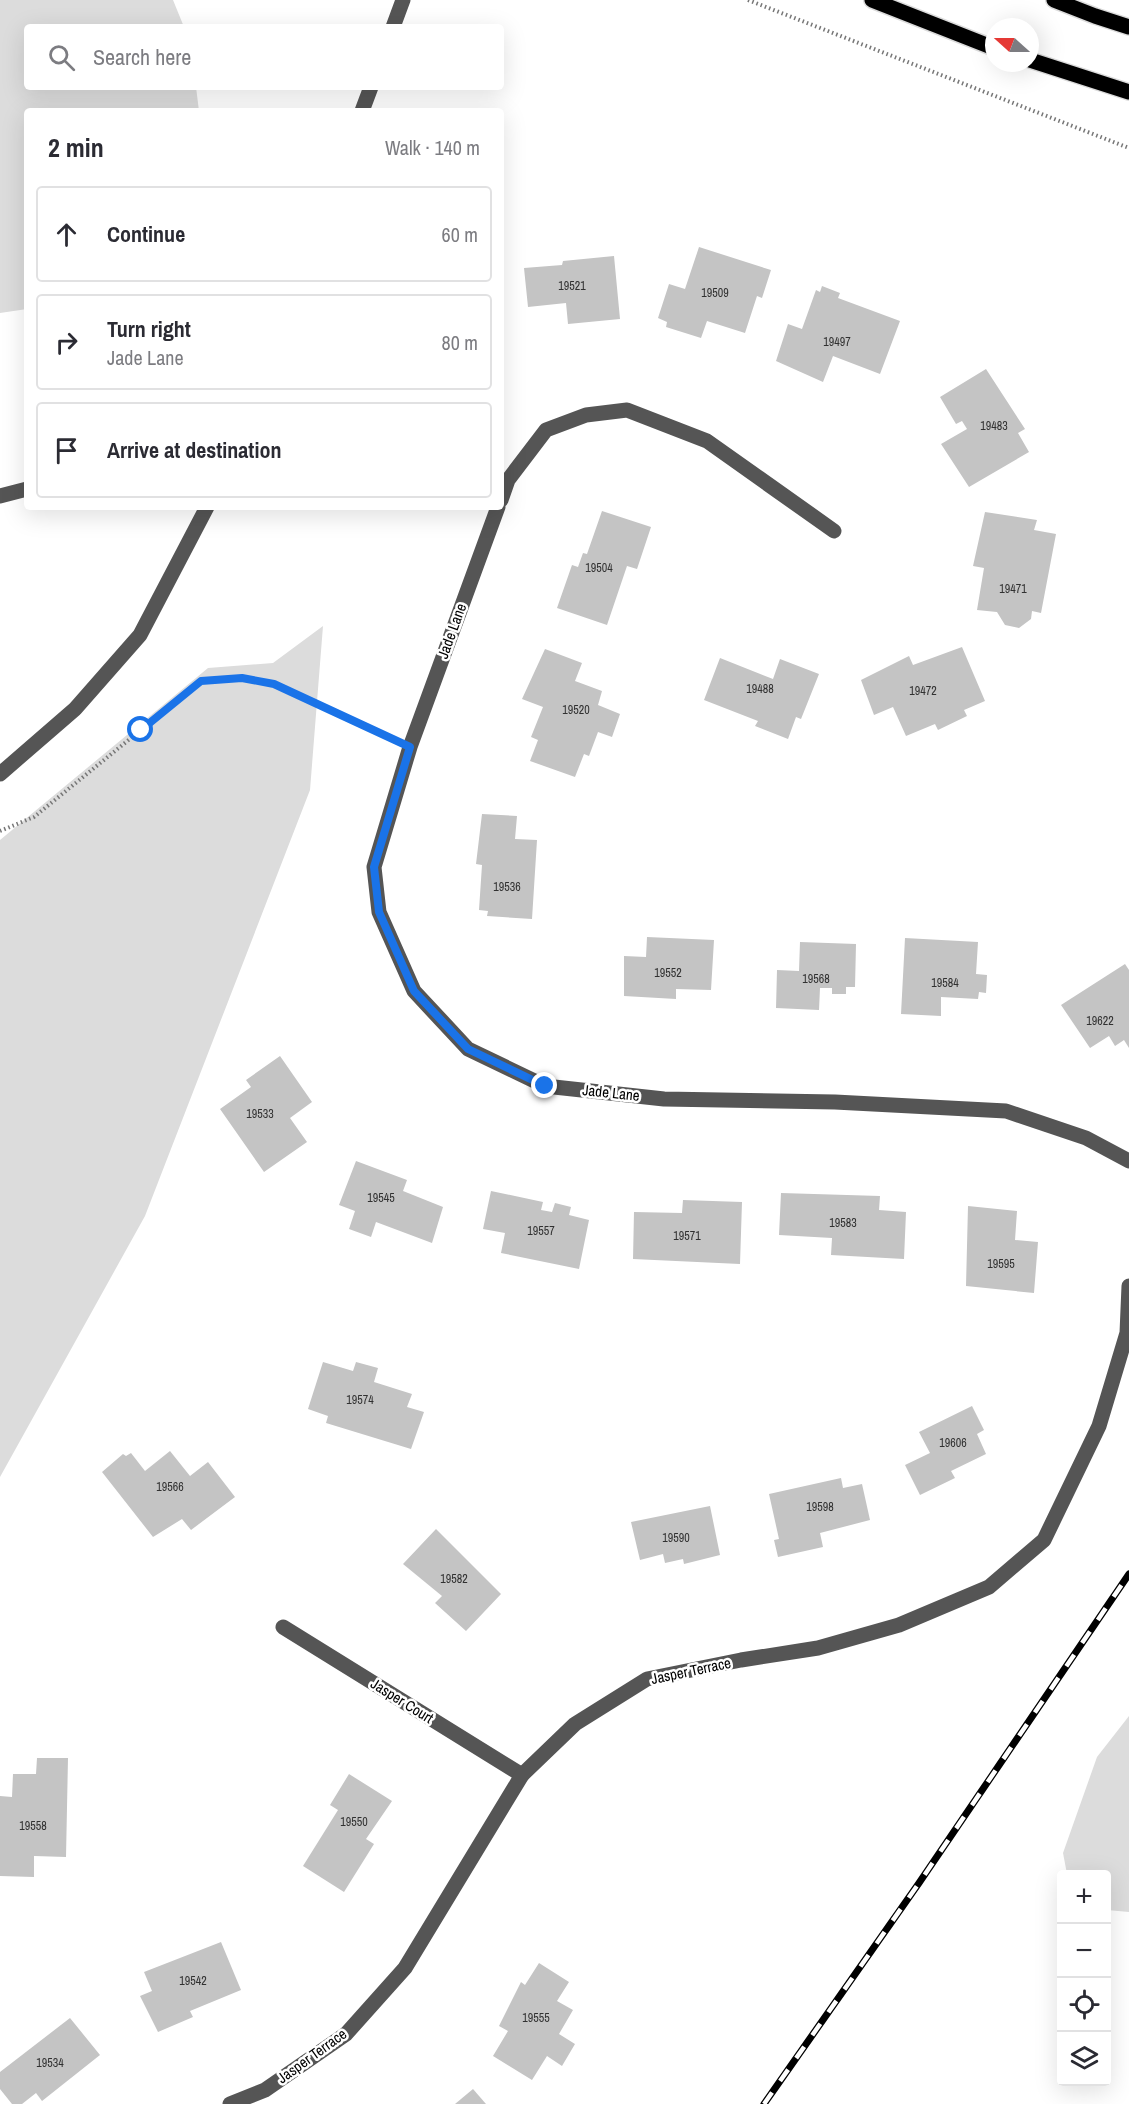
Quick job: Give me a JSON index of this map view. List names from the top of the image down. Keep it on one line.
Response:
{"streets":{"street":["Jade Lane","Jasper Terrace","Jasper Court"]},"crossings":[["Jasper Terrace","Jasper Court"]],"house_numbers":["19521","19509","19497","19483","19504","19471","19488","19472","19520","19536","19552","19568","19584","19622","19533","19545","19583","19557","19571","19595","19574","19606","19566","19598","19590","19582","19550","19558","19542","19555","19534"],"north":"left","page":{"search":"Search here","heading":["2 min","Walk · 140 m"],"list":[["Continue","60 m"],["Turn right","Jade Lane","80 m"],"Arrive at destination"],"map_buttons":["+","−"]}}
